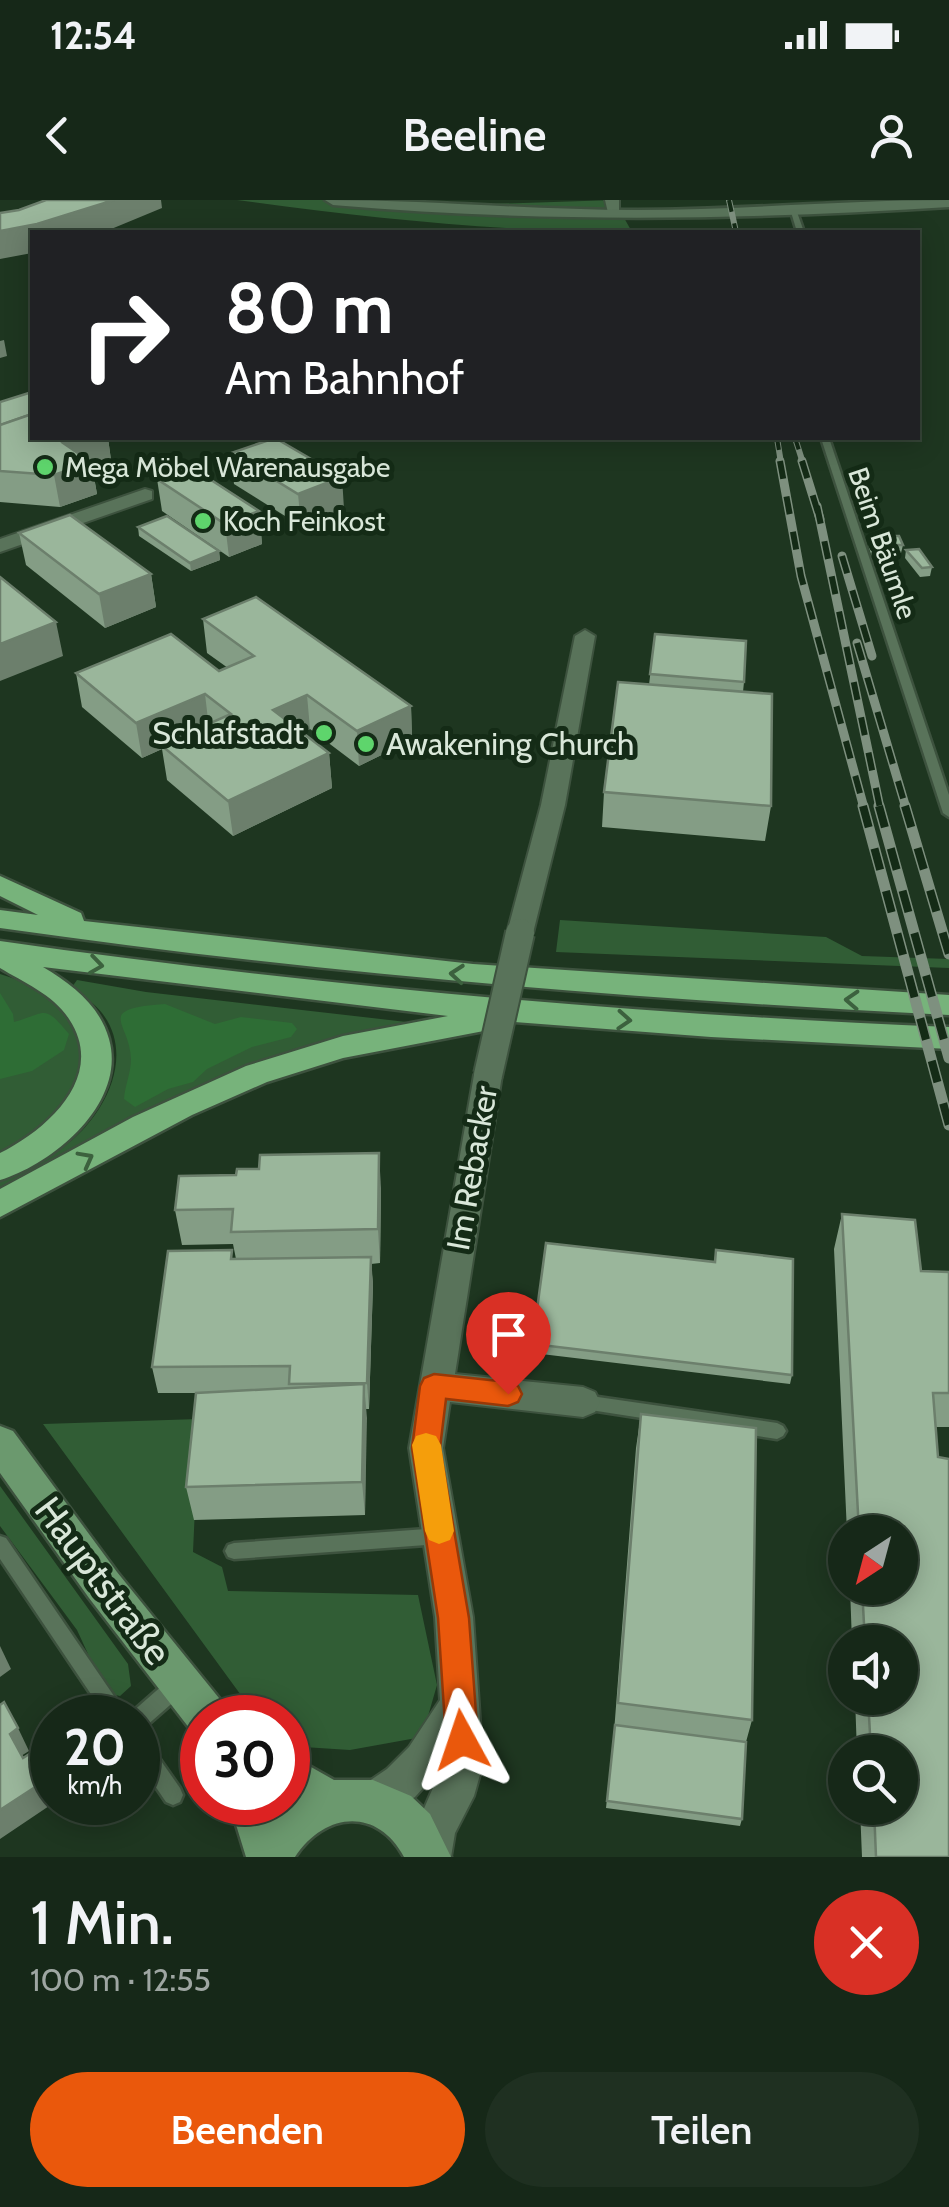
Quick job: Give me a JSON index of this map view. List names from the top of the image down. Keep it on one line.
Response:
{"streets":{"main road":["Hauptstraße"],"street":["Im Rebacker"],"lane":["Beim Bäumle"]},"places":["Mega Möbel Warenausgabe","Koch Feinkost","Schlafstadt","Awakening Church"],"north":"bottom left","page":{"status":"12:54","header":"Beeline","turn":["80 m","Am Bahnhof"],"speed":"20 km/h","limit":"30","heading":["1 Min.","100 m · 12:55"],"buttons":["Beenden","Teilen"]}}
